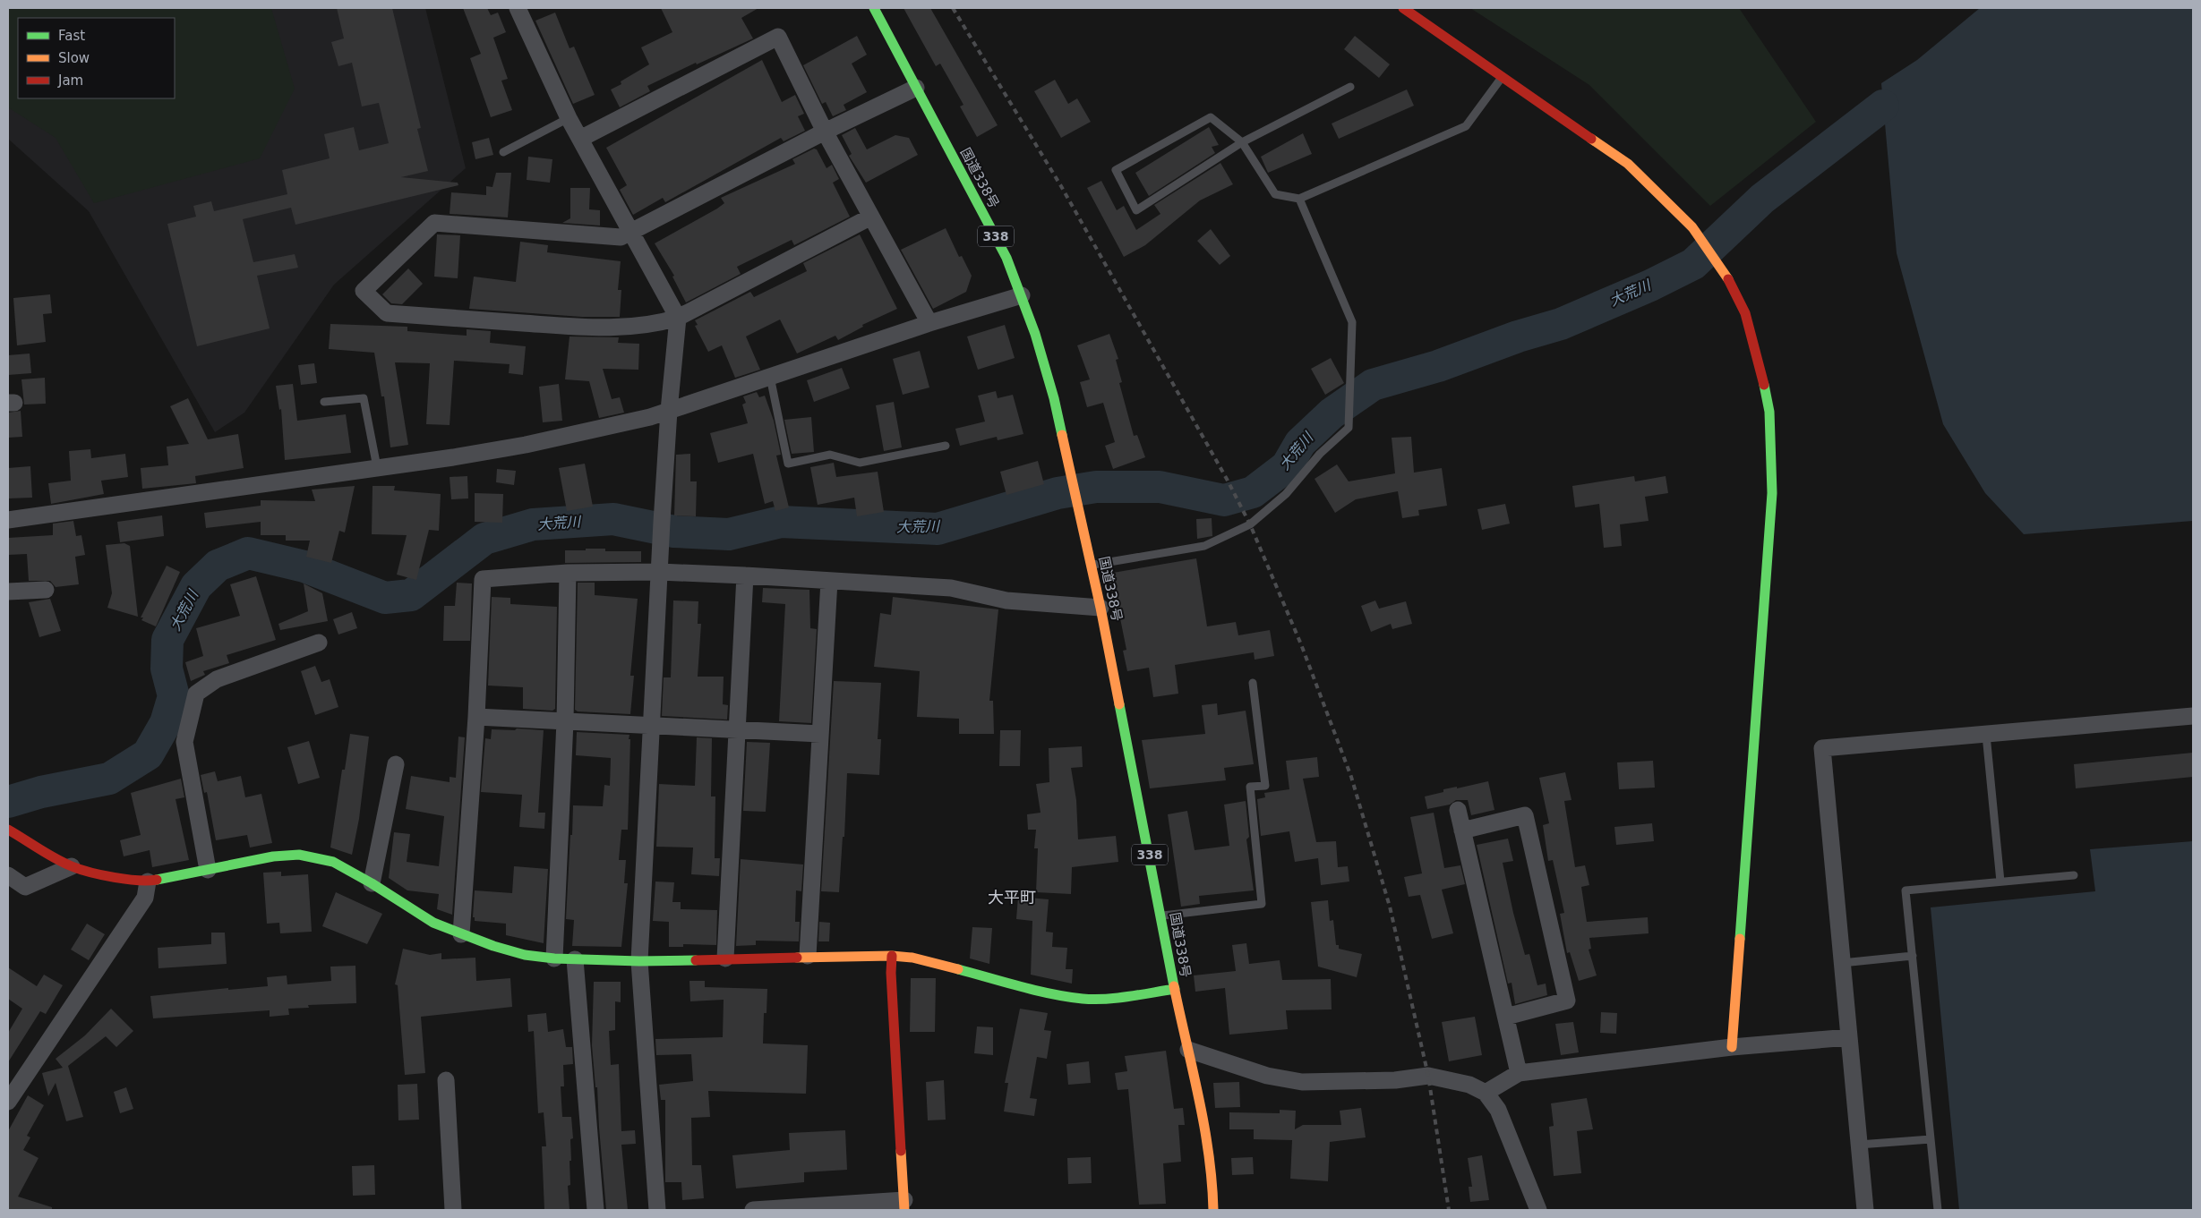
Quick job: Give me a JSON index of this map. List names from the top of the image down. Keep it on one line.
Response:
{"streets":{"main road":["国道338号","338"]},"districts":["大平町"],"water":["大荒川"],"legend":["Fast","Slow","Jam"]}
